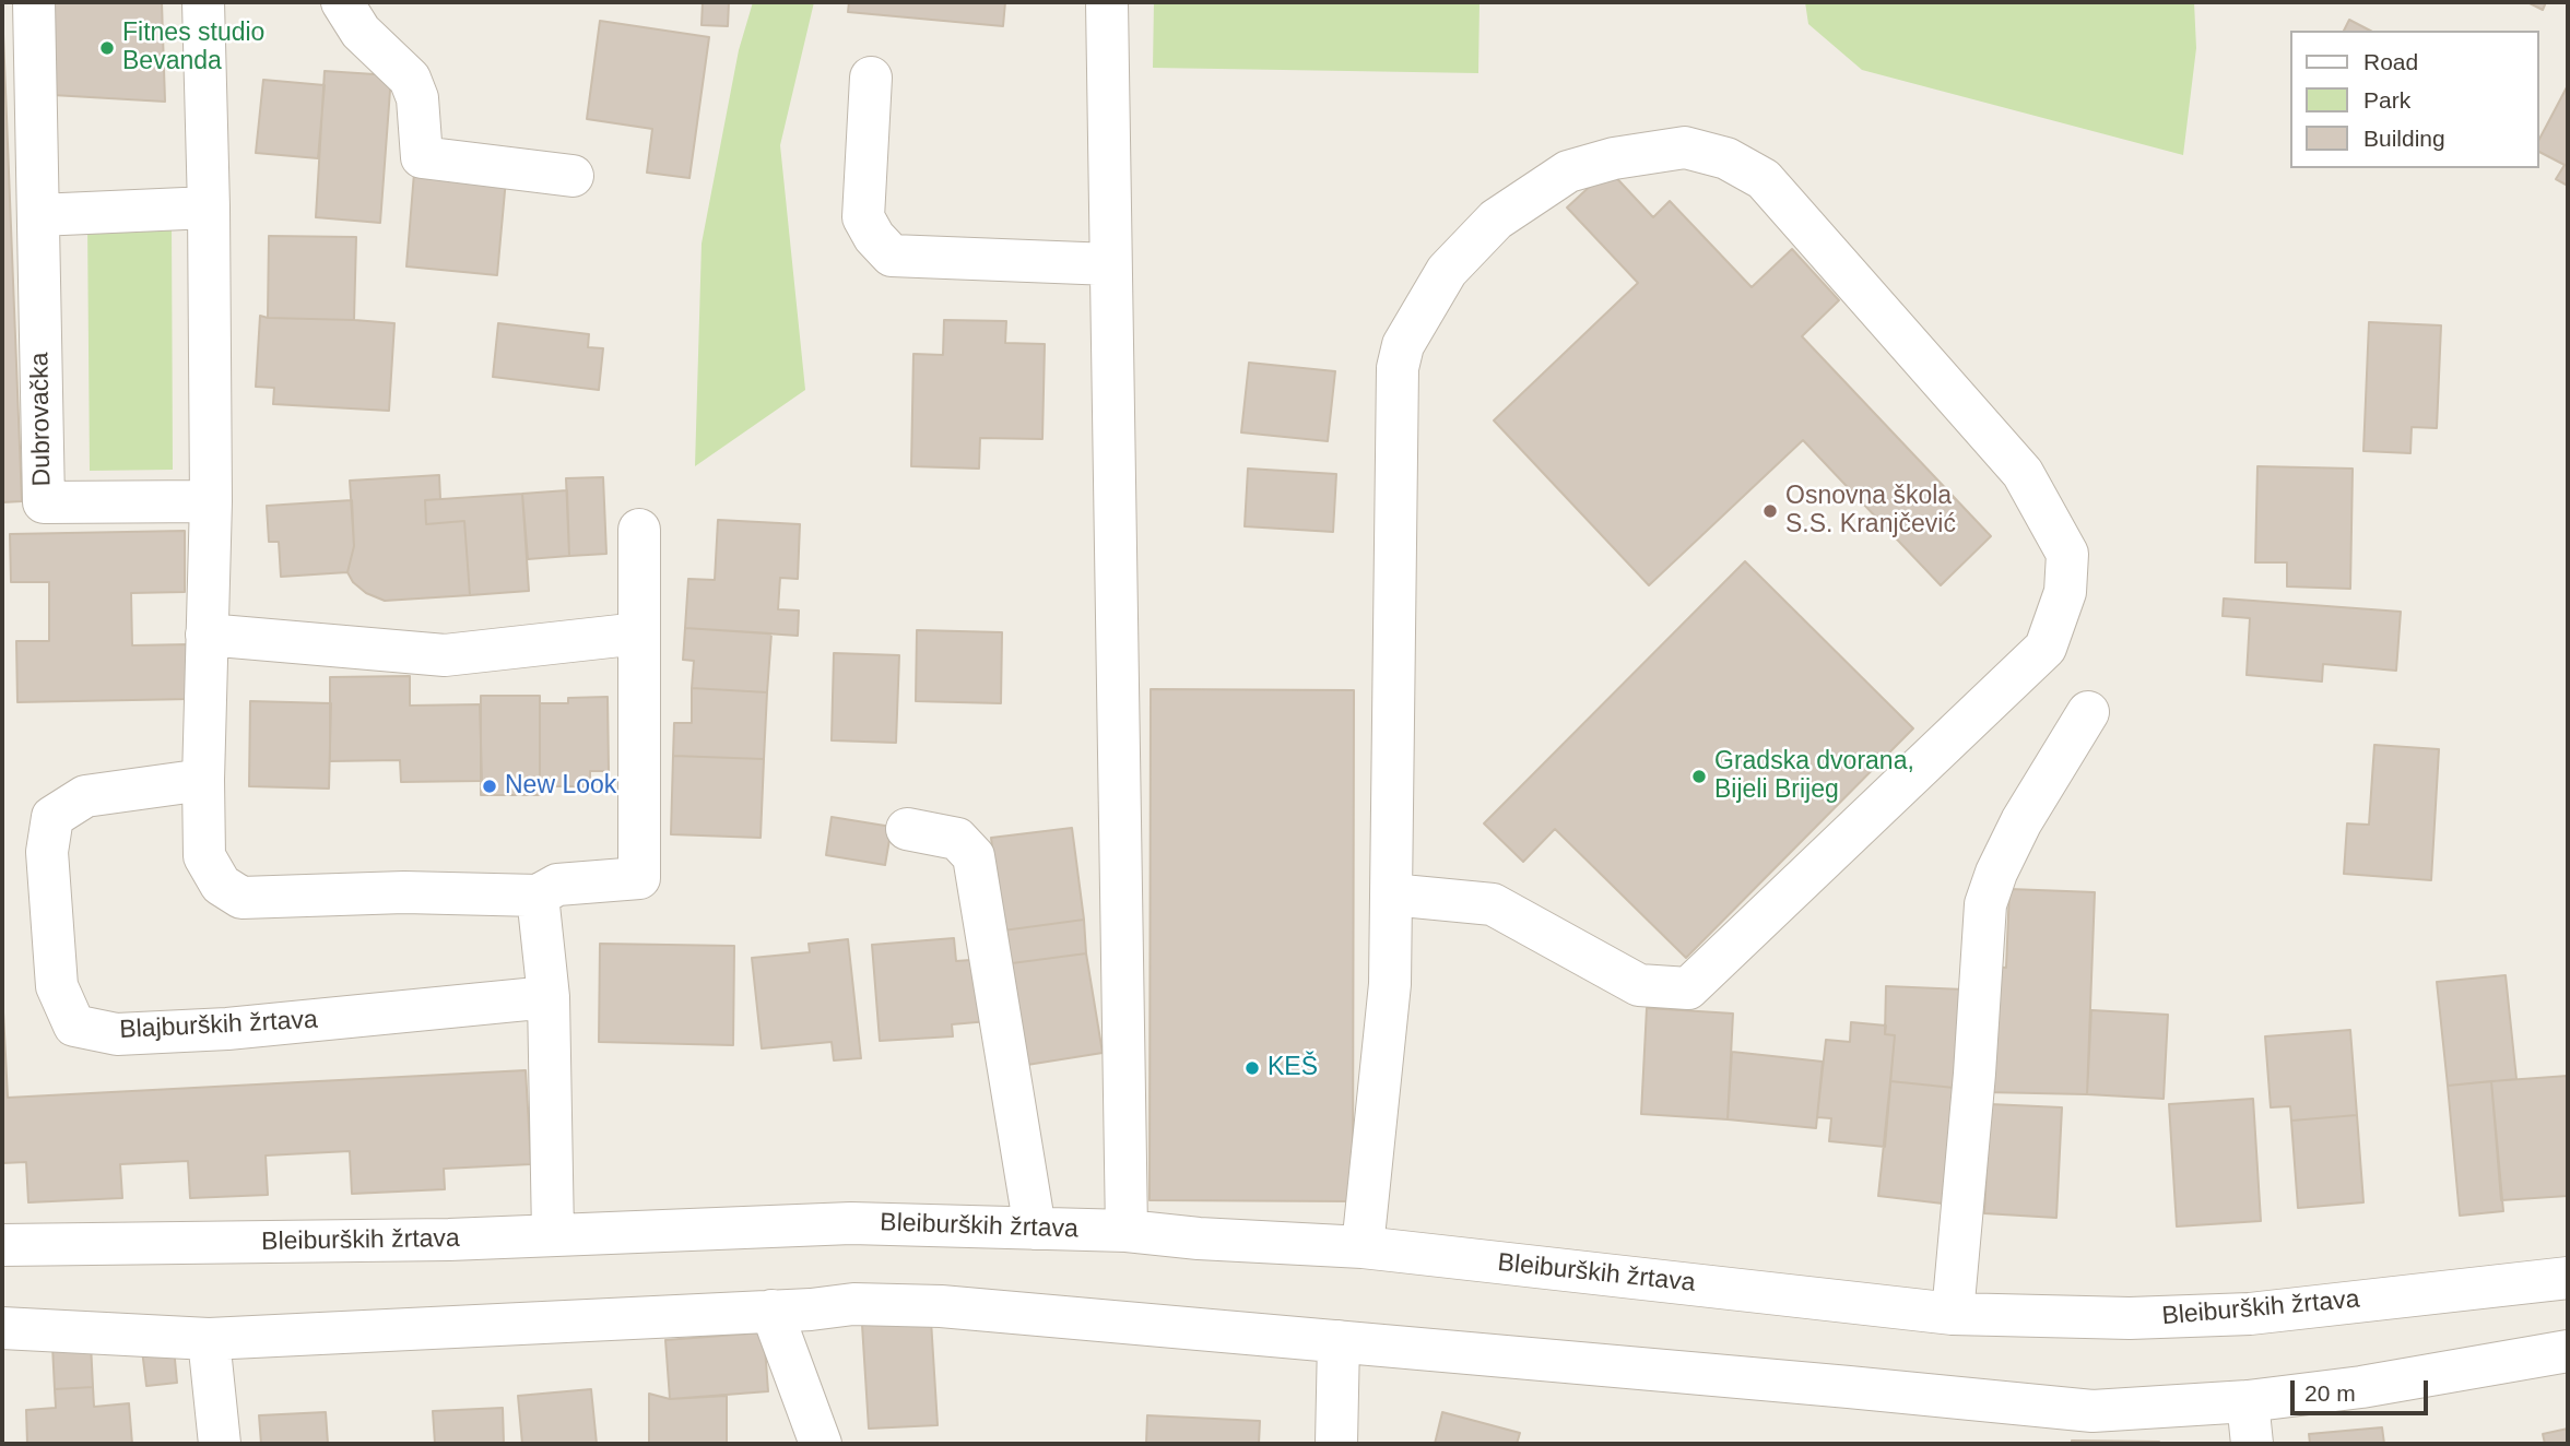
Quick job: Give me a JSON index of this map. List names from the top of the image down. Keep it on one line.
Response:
{"streets":{"street":["Dubrovačka","Blajburških žrtava","Bleiburških žrtava"]},"places":["Fitnes studio Bevanda","Osnovna škola S.S. Kranjčević","Gradska dvorana, Bijeli Brijeg","New Look","KEŠ"],"legend":["Road","Park","Building"],"scale_bar":"20 m"}
